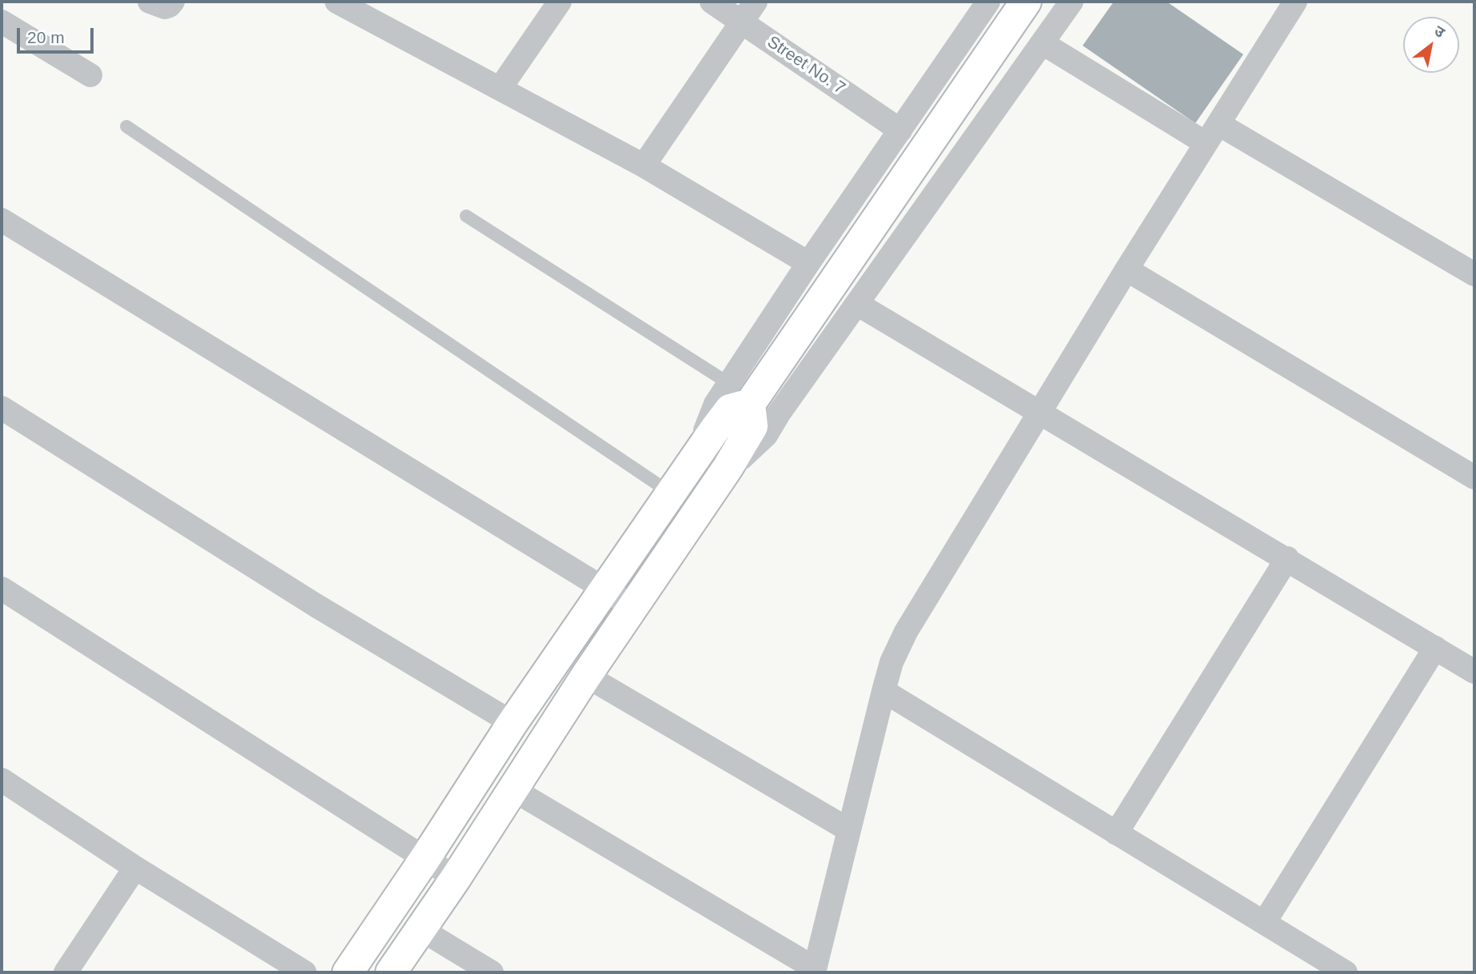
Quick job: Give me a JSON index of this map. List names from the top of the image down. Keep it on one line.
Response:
{"streets":{"street":["Street No. 7"]},"scale_bar":"20 m","north":"top right"}
